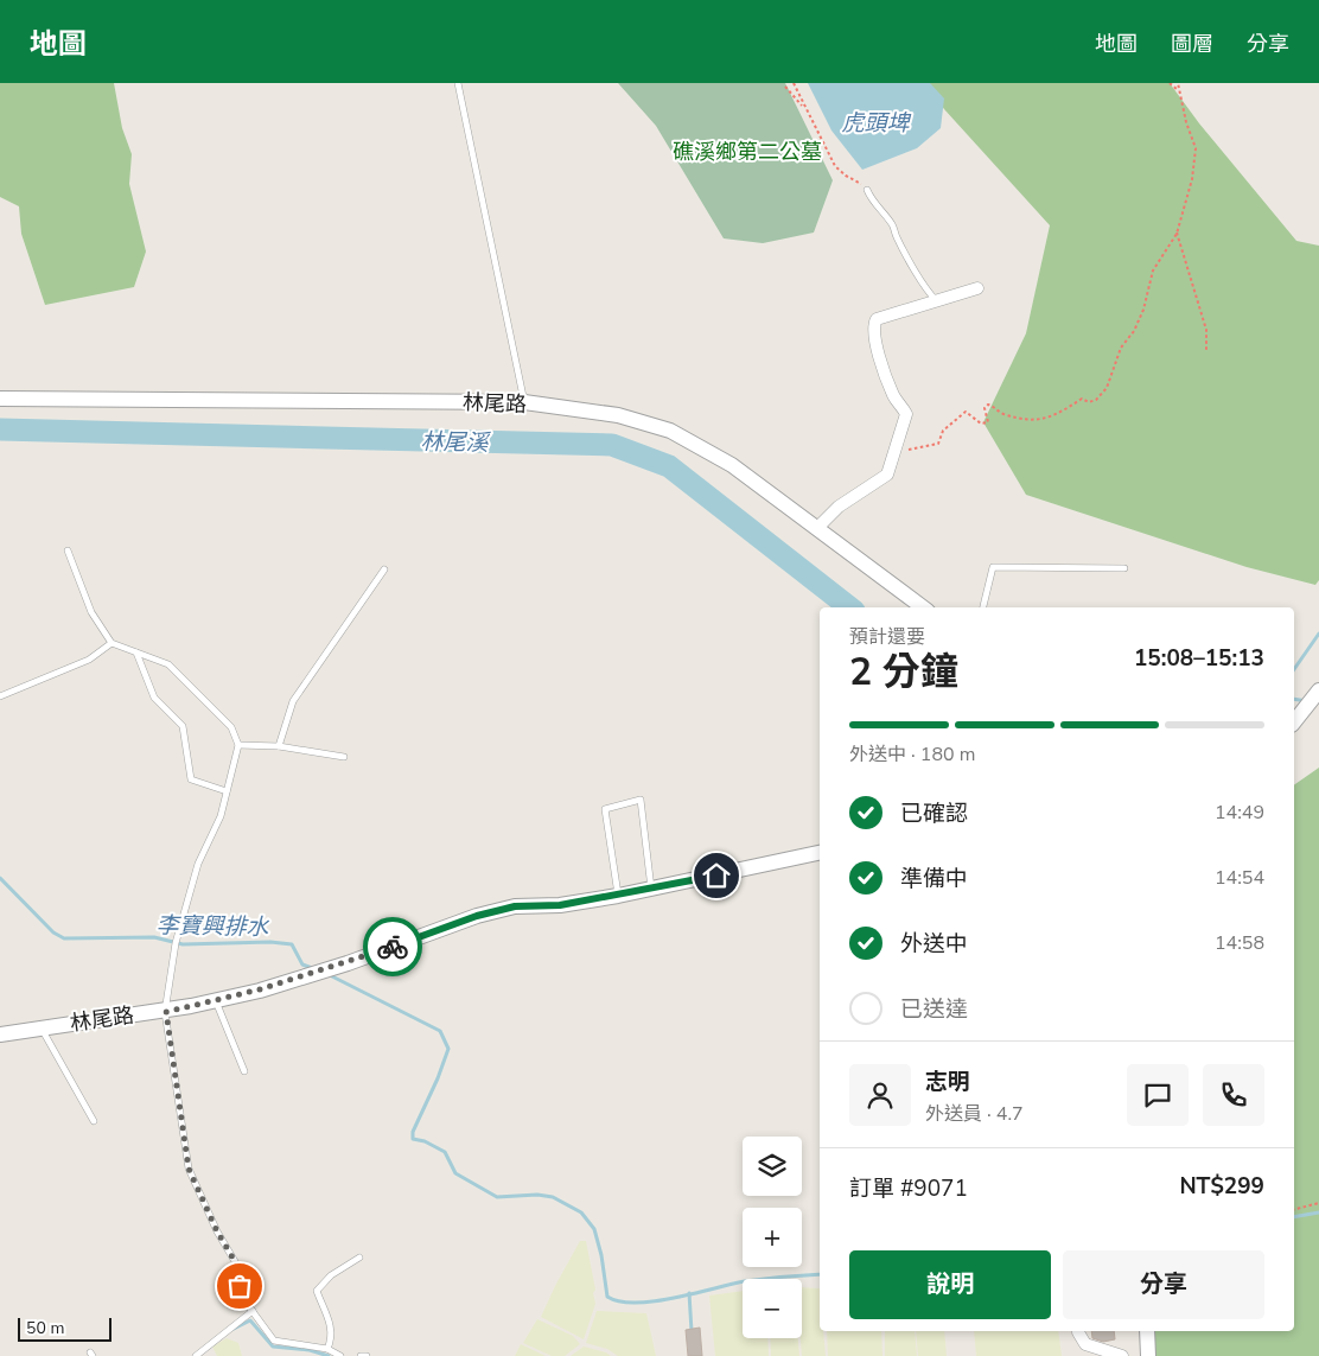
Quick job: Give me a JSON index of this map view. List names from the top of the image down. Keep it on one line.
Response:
{"streets":{"street":["林尾路"]},"water":["虎頭埤","林尾溪","李寶興排水"],"parks":["礁溪鄉第二公墓"],"scale_bar":"50 m","page":{"header":"地圖","nav":["地圖","圖層","分享"],"heading":["2 分鐘","預計還要","15:08–15:13"],"panel":["志明","外送員 · 4.7","訂單 #9071","NT$299"],"bar":"外送中 · 180 m","list":[["已確認","14:49"],["準備中","14:54"],["外送中","14:58"],"已送達"],"map_buttons":["+","−"],"buttons":["說明","分享"],"scale":"50 m"}}
